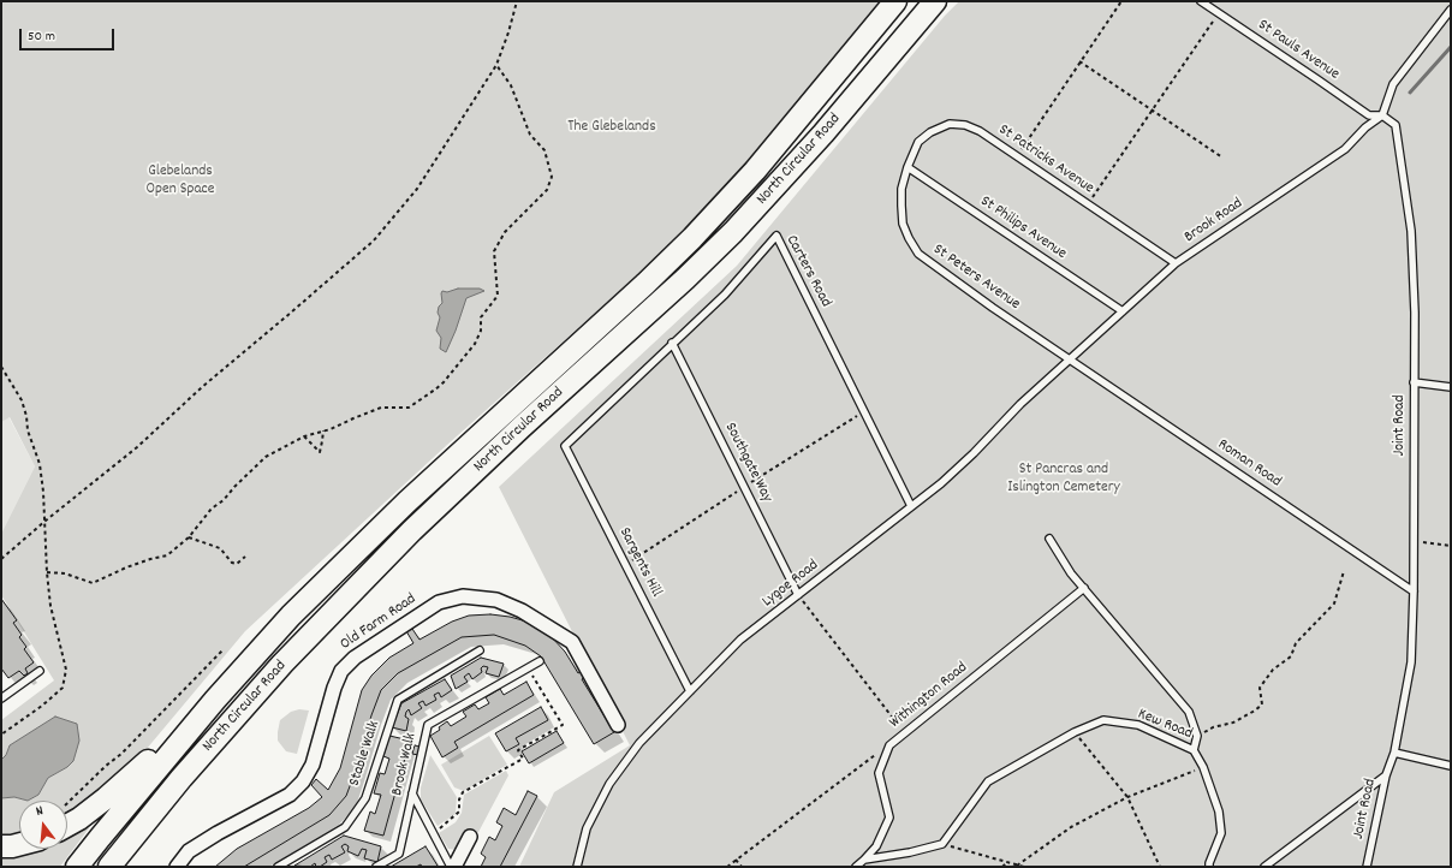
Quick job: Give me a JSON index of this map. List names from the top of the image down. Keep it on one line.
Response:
{"streets":{"highway":["North Circular Road"],"street":["Old Farm Road"],"lane":["St Pauls Avenue","St Patricks Avenue","Brook Road","St Philips Avenue","Carters Road","St Peters Avenue","Joint Road","Southgate Way","Roman Road","Sargents Hill","Lygoe Road","Withington Road","Kew Road","Stable Walk","Brook Walk"]},"crossings":[["St Pauls Avenue","Brook Road"],["St Pauls Avenue","Joint Road"],["St Patricks Avenue","Brook Road"],["St Patricks Avenue","St Philips Avenue"],["St Patricks Avenue","St Peters Avenue"],["Brook Road","St Philips Avenue"],["Brook Road","St Peters Avenue"],["Brook Road","Joint Road"],["Brook Road","Roman Road"],["Brook Road","Lygoe Road"],["St Philips Avenue","St Peters Avenue"],["Carters Road","Southgate Way"],["Carters Road","Sargents Hill"],["Carters Road","Lygoe Road"],["St Peters Avenue","Roman Road"],["St Peters Avenue","Lygoe Road"],["Joint Road","Roman Road"],["Southgate Way","Lygoe Road"],["Roman Road","Lygoe Road"],["Sargents Hill","Lygoe Road"]],"parks":["The Glebelands","Glebelands Open Space","St Pancras and Islington Cemetery"],"scale_bar":"50 m","north":"top"}
